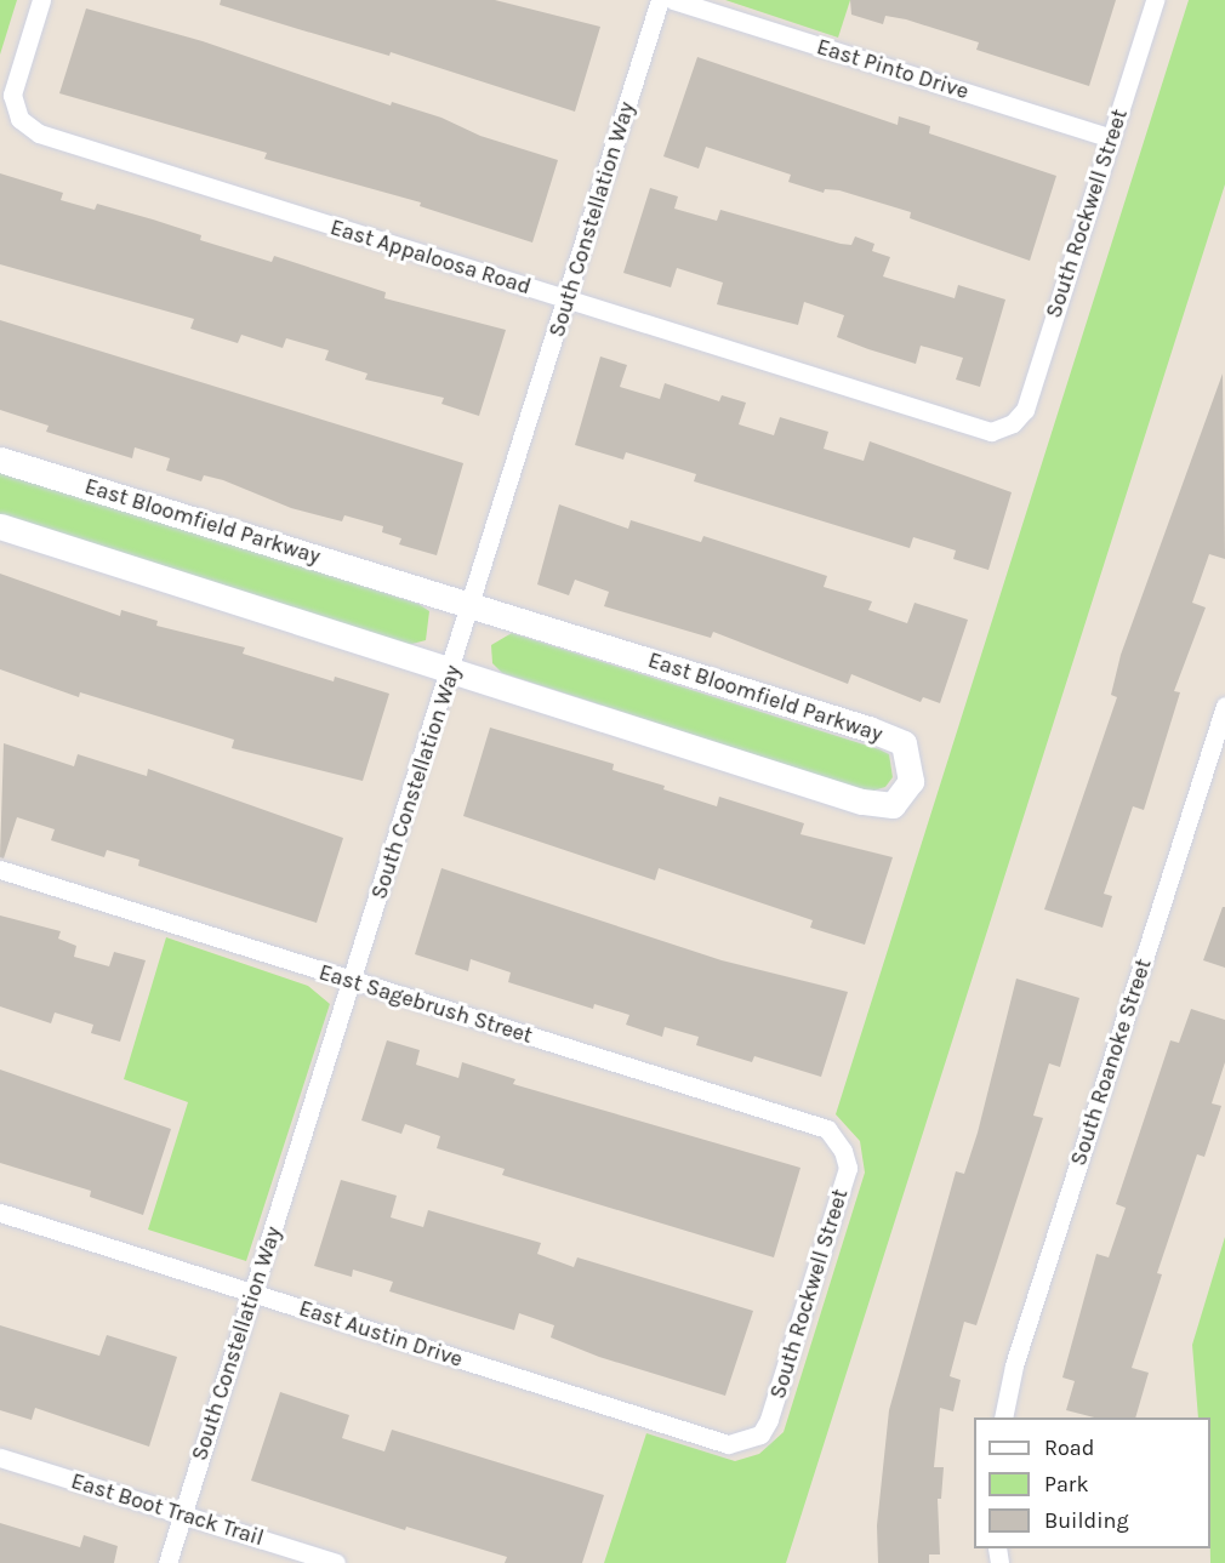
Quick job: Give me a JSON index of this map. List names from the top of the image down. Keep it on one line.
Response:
{"streets":{"street":["East Pinto Drive","South Rockwell Street","South Constellation Way","East Appaloosa Road","East Bloomfield Parkway","East Sagebrush Street","South Roanoke Street","East Austin Drive","East Boot Track Trail"]},"crossings":[["East Pinto Drive","South Rockwell Street"],["South Rockwell Street","East Appaloosa Road"],["South Rockwell Street","East Sagebrush Street"],["South Rockwell Street","East Austin Drive"],["South Constellation Way","East Appaloosa Road"],["South Constellation Way","East Bloomfield Parkway"],["South Constellation Way","East Sagebrush Street"],["South Constellation Way","East Austin Drive"],["South Constellation Way","East Boot Track Trail"]],"legend":["Road","Park","Building"]}
